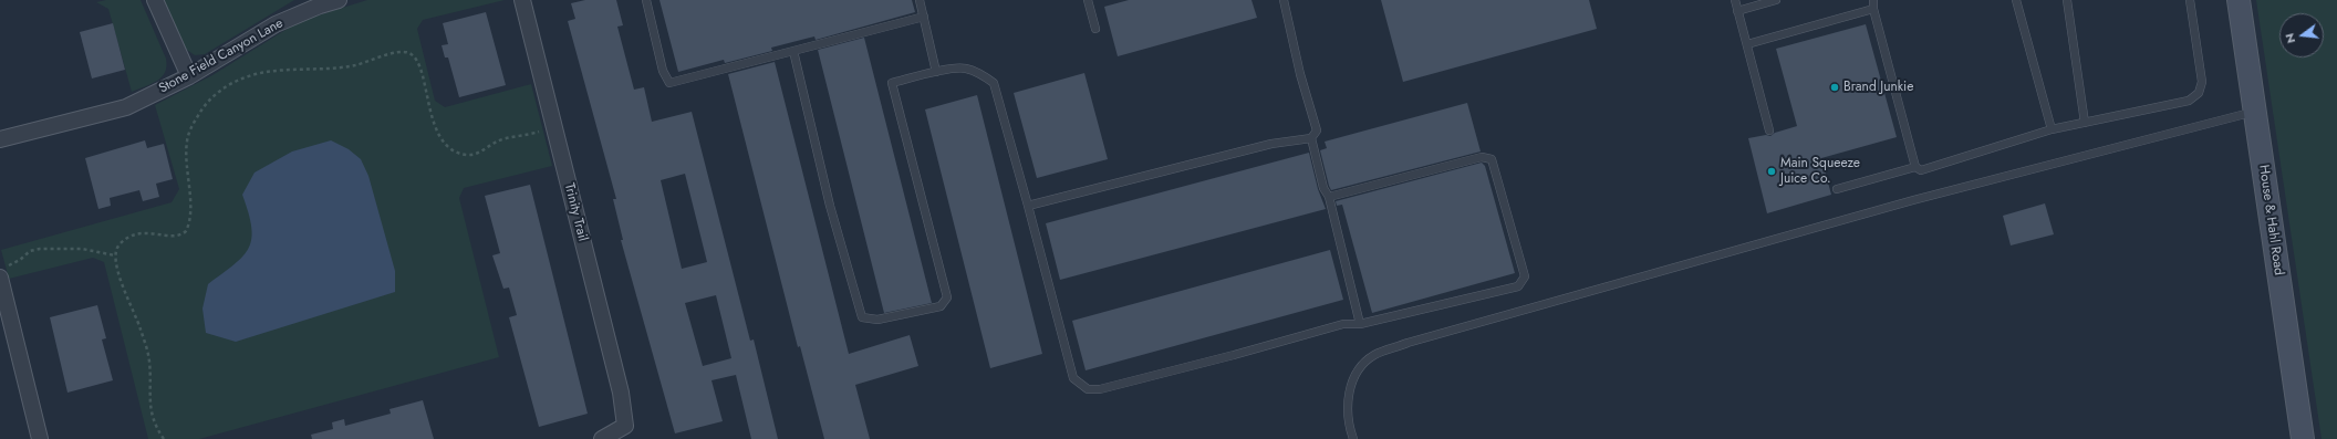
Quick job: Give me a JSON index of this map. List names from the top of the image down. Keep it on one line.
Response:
{"streets":{"street":["Stone Field Canyon Lane","Trinity Trail","House & Hahl Road"]},"places":["Brand Junkie","Main Squeeze Juice Co."],"north":"left"}
